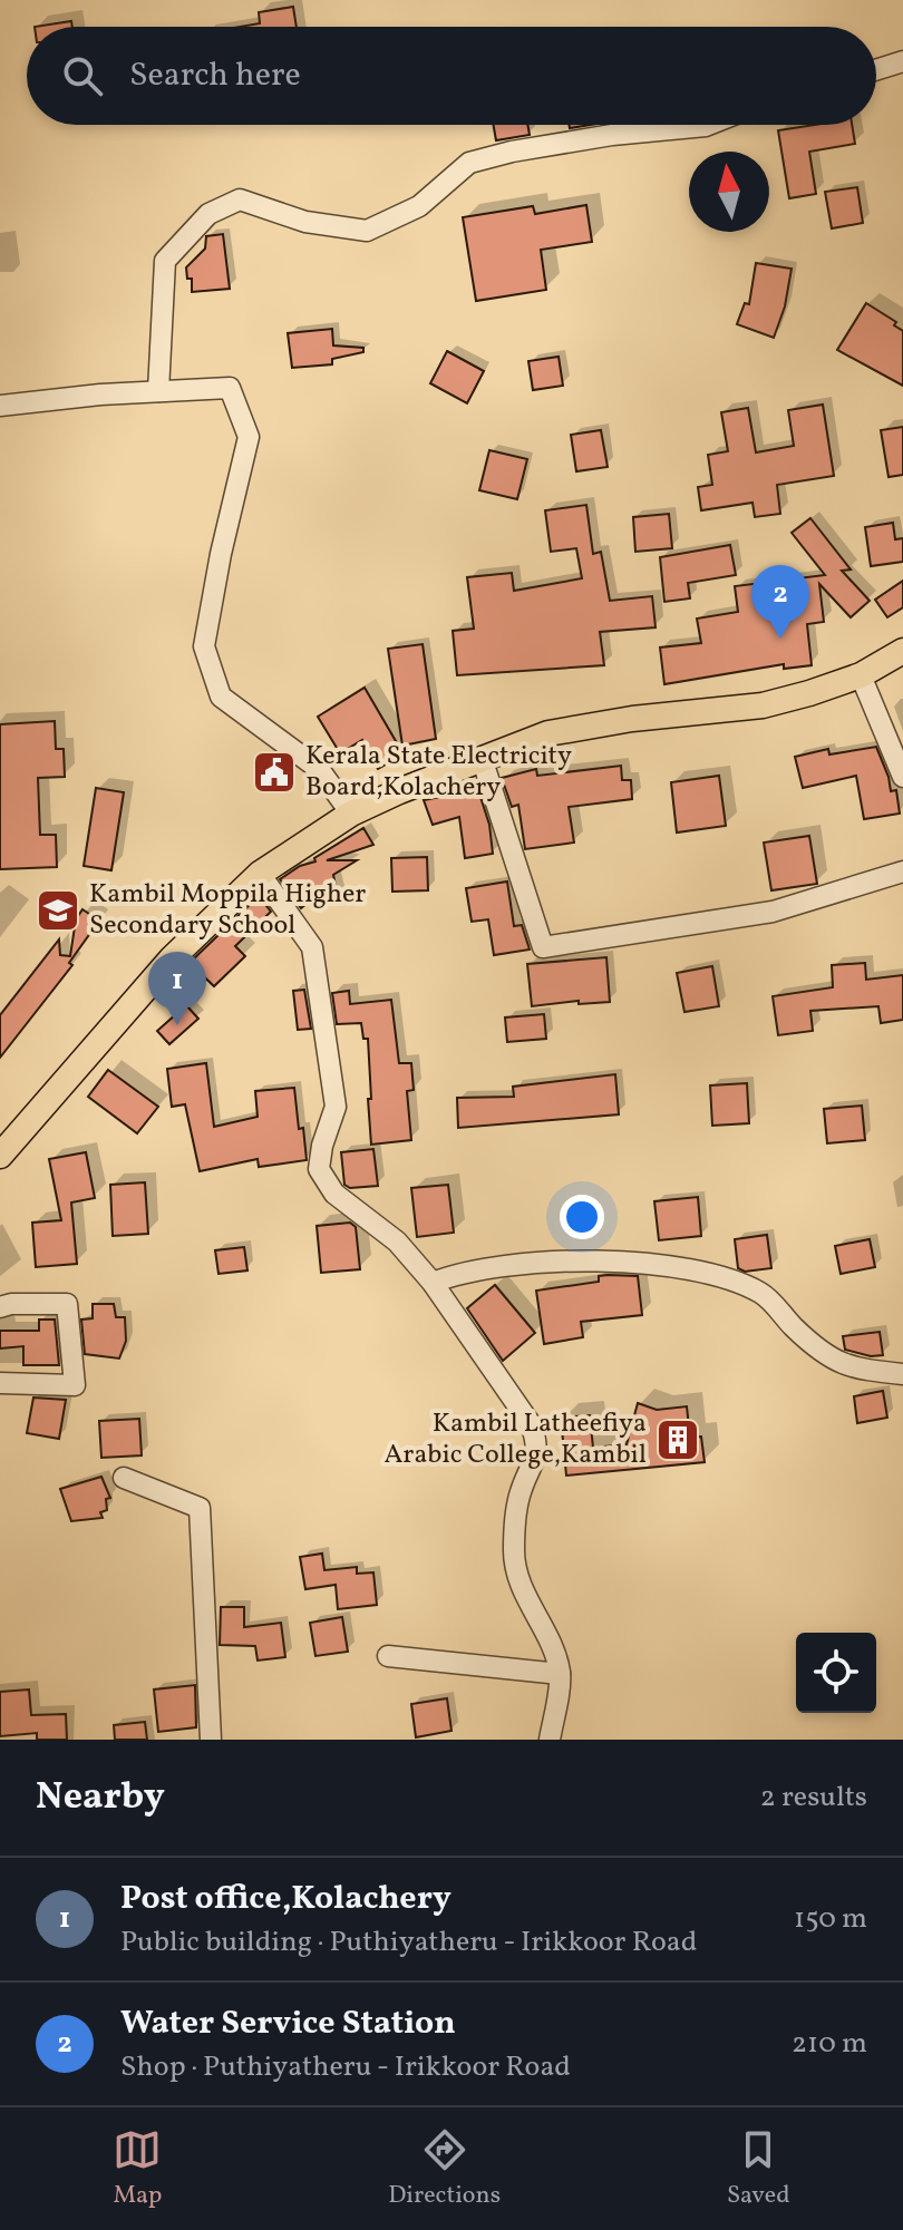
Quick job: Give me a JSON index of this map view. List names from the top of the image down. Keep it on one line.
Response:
{"places":{"public building":["Kerala State Electricity Board,Kolachery"],"school or university":["Kambil Moppila Higher Secondary School"],"building":["Kambil Latheefiya Arabic College,Kambil"]},"north":"top","page":{"search":"Search here","pins":["2","1"],"heading":["Nearby","2 results"],"list":[{"mark":"1","name":"Post office,Kolachery","note":"Public building · Puthiyatheru - Irikkoor Road","value":"150 m"},{"mark":"2","name":"Water Service Station","note":"Shop · Puthiyatheru - Irikkoor Road","value":"210 m"}],"nav":["Map","Directions","Saved"]}}
